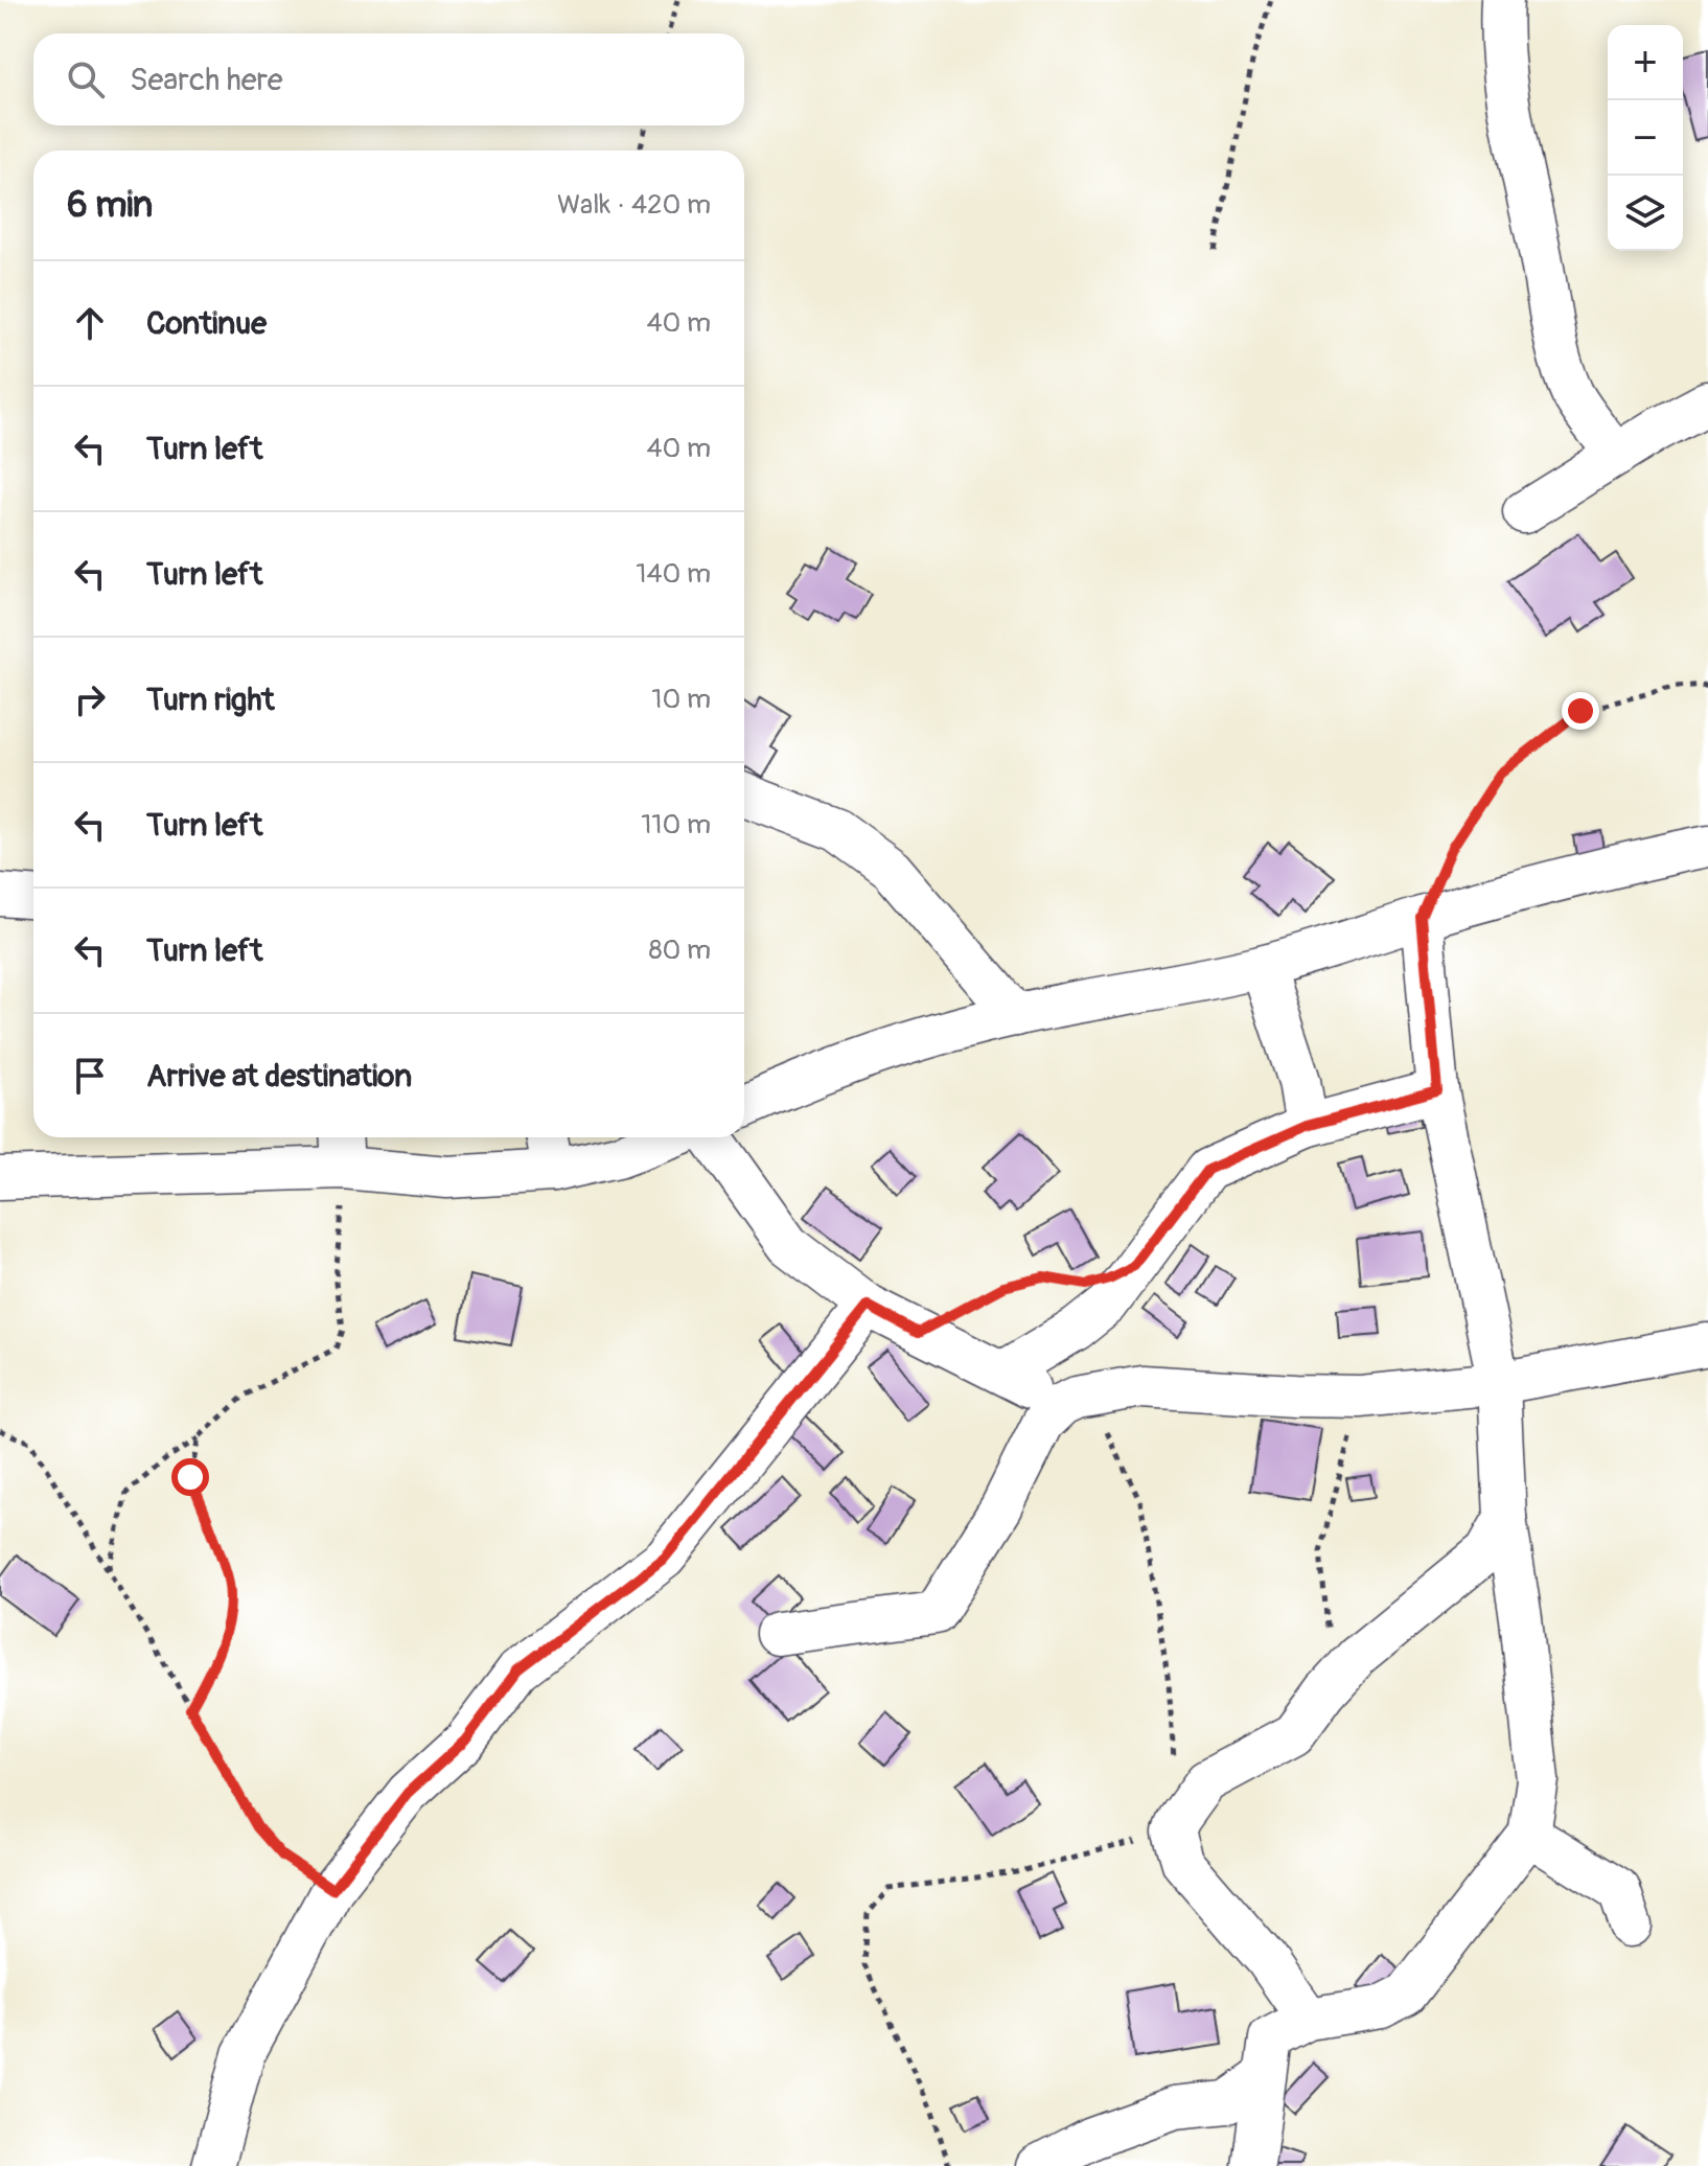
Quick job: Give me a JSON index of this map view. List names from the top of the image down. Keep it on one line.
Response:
{"page":{"map_buttons":["+","−"],"search":"Search here","heading":["6 min","Walk · 420 m"],"list":[["Continue","40 m"],["Turn left","40 m"],["Turn left","140 m"],["Turn right","10 m"],["Turn left","110 m"],["Turn left","80 m"],"Arrive at destination"]}}
